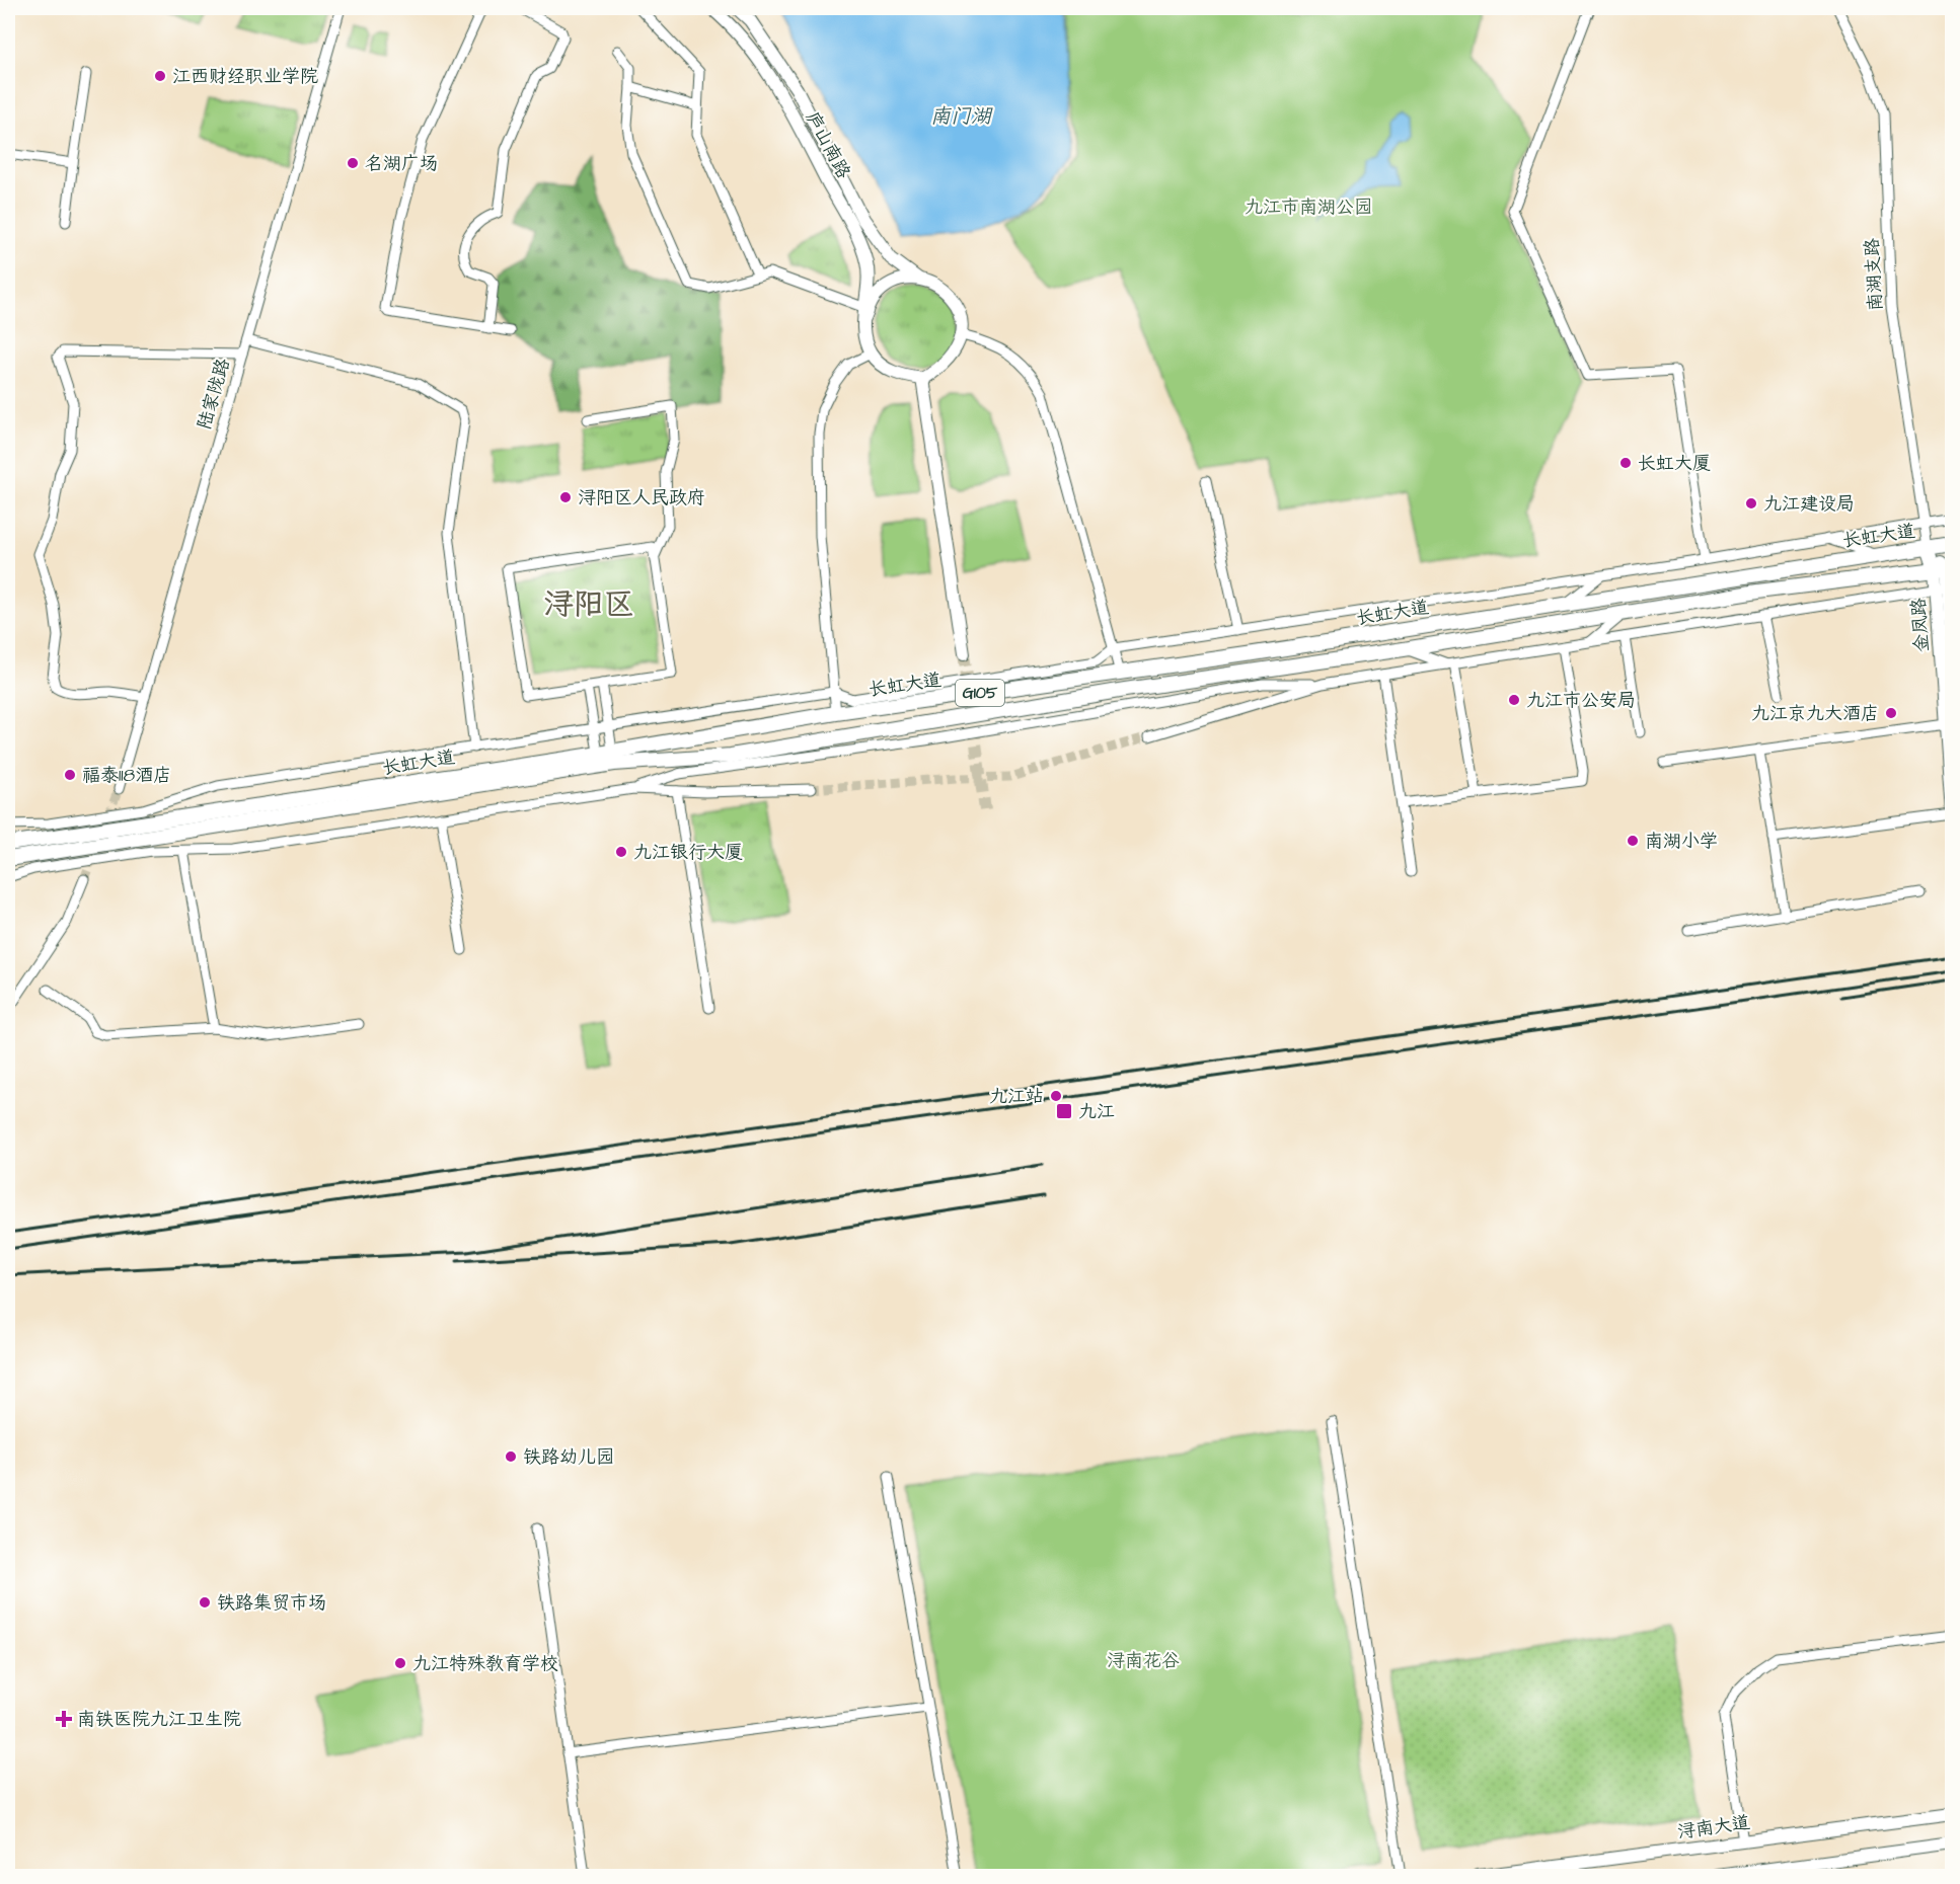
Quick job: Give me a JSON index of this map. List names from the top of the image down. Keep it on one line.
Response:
{"streets":{"highway":["长虹大道","G105"],"main road":["庐山南路","金凤路","浔南大道"],"street":["南湖支路","陆家陇路"]},"crossings":[["南湖支路","长虹大道"],["南湖支路","金凤路"],["长虹大道","金凤路"]],"districts":["浔阳区"],"water":["南门湖"],"parks":["九江市南湖公园","浔南花谷"],"places":{"other":["江西财经职业学院","名湖广场","长虹大厦","浔阳区人民政府","九江建设局","九江市公安局","九江京九大酒店","福泰118酒店","南湖小学","九江银行大厦","九江站","铁路幼儿园","铁路集贸市场","九江特殊教育学校"],"transit":["九江"],"health":["南铁医院九江卫生院"]}}
